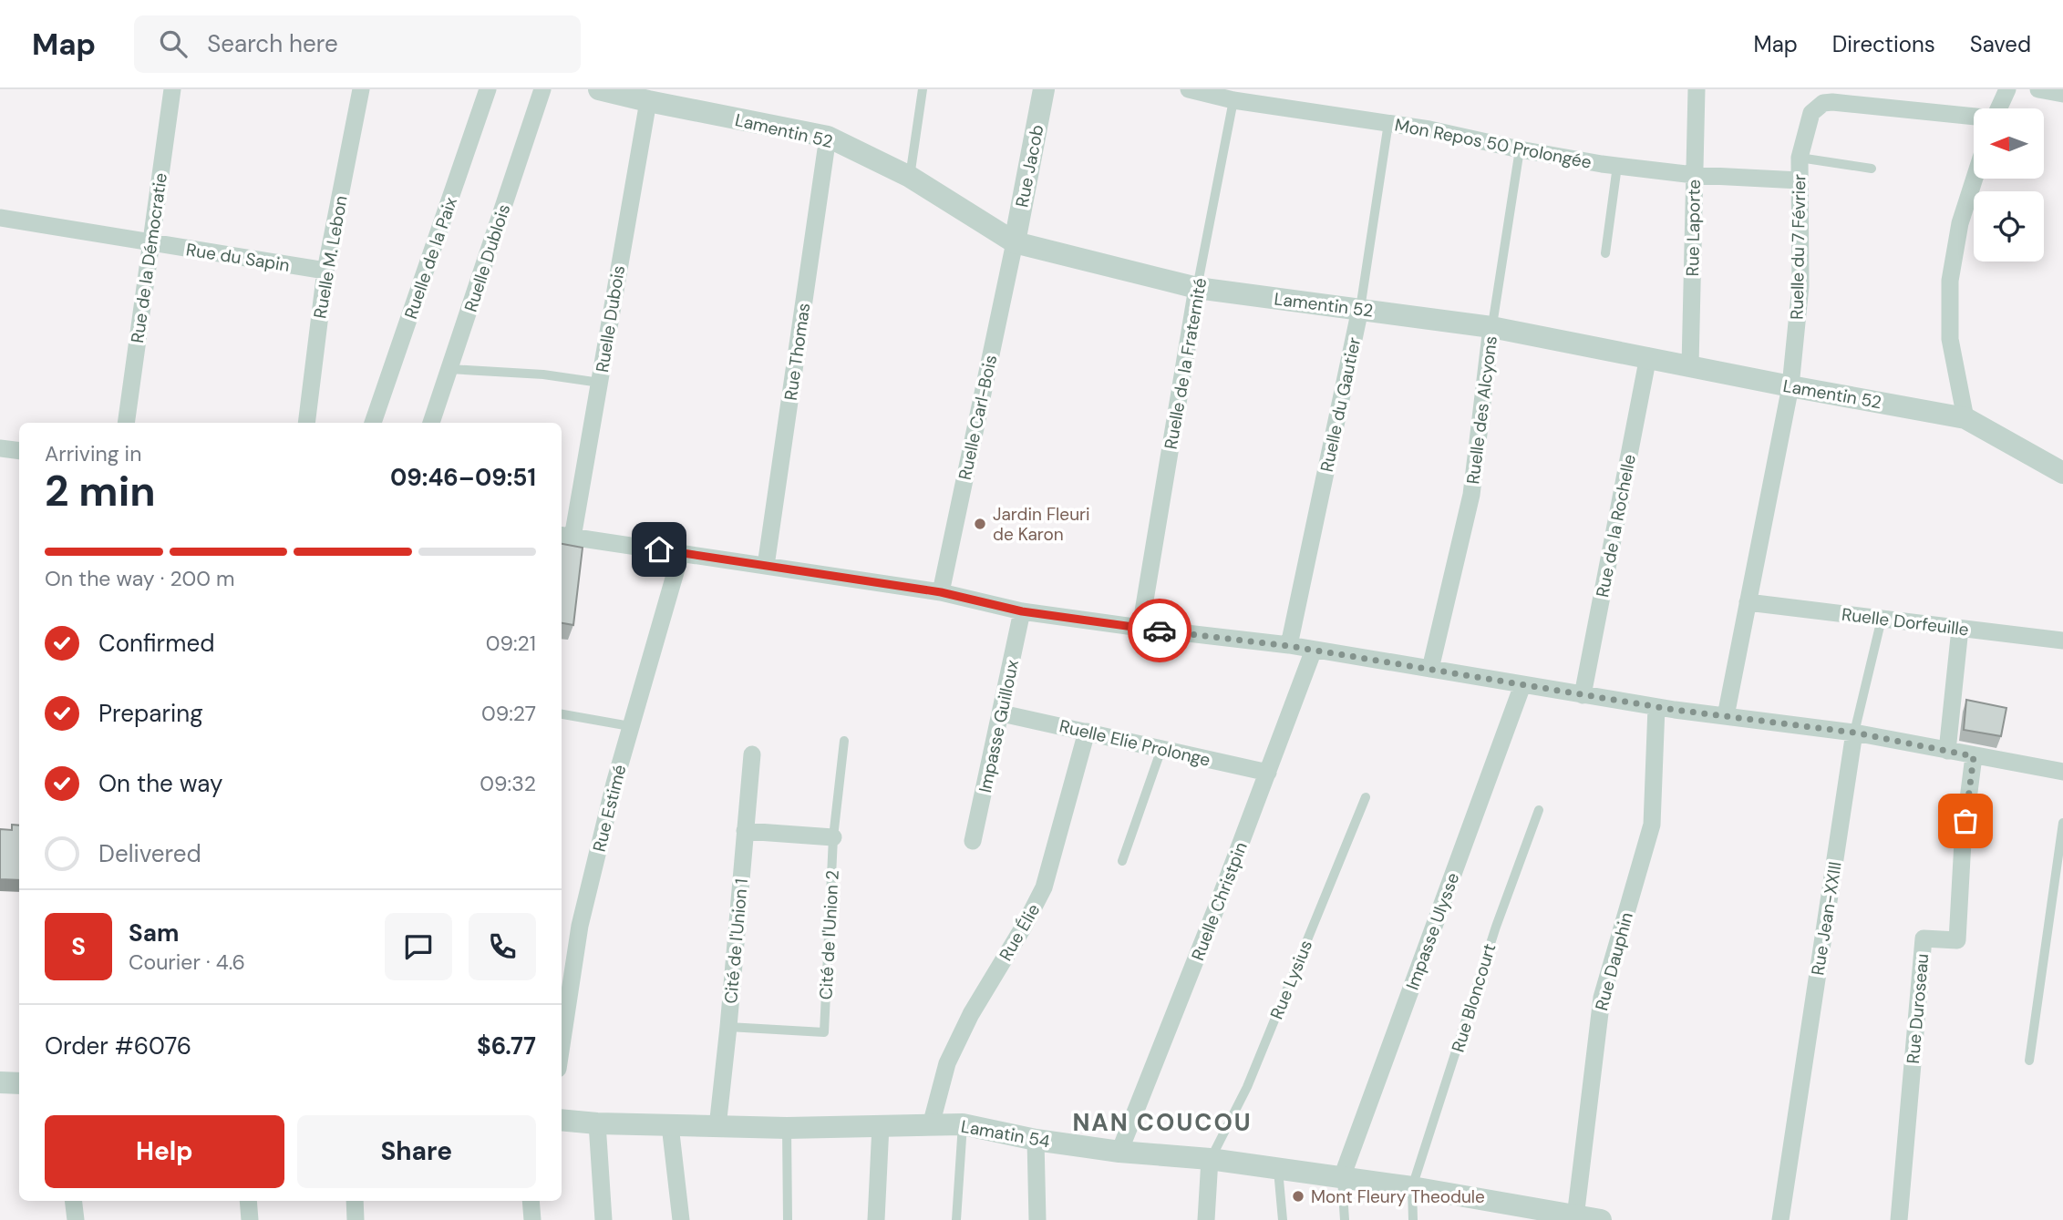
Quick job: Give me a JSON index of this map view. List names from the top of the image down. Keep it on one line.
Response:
{"streets":{"street":["Lamentin 52","Mon Repos 50 Prolongée","Rue Jacob","Rue Laporte","Ruelle du 7 Février","Rue du Sapin","Ruelle M. Lebon","Rue de la Démocratie","Ruelle de la Paix","Ruelle Dublois","Ruelle Dubois","Rue Thomas","Ruelle de la Fraternité","Ruelle du Gautier","Ruelle des Alcyons","Ruelle Carl-Bois","Rue de la Rochelle","Ruelle Dorfeuille","Impasse Guilloux","Ruelle Elie Prolonge","Rue Estimé","Ruelle Christpin","Rue Jean-XXIII","Impasse Ulysse","Rue Élie","Cité de l'Union 1","Rue Dauphin","Rue Duroseau","Lamatin 54"],"lane":["Cité de l'Union 2","Rue Lysius","Rue Bloncourt"]},"crossings":[["Lamentin 52","Rue Jacob"],["Lamentin 52","Rue Laporte"],["Lamentin 52","Ruelle du 7 Février"],["Lamentin 52","Ruelle Dubois"],["Lamentin 52","Rue Thomas"],["Lamentin 52","Ruelle de la Fraternité"],["Lamentin 52","Ruelle du Gautier"],["Lamentin 52","Ruelle des Alcyons"],["Lamentin 52","Ruelle Carl-Bois"],["Lamentin 52","Rue de la Rochelle"],["Mon Repos 50 Prolongée","Rue Laporte"],["Mon Repos 50 Prolongée","Ruelle du 7 Février"],["Mon Repos 50 Prolongée","Ruelle de la Fraternité"],["Mon Repos 50 Prolongée","Ruelle du Gautier"],["Mon Repos 50 Prolongée","Ruelle des Alcyons"],["Rue Jacob","Ruelle Carl-Bois"],["Ruelle du 7 Février","Ruelle Dorfeuille"],["Rue du Sapin","Ruelle M. Lebon"],["Rue du Sapin","Rue de la Démocratie"],["Ruelle Dorfeuille","Rue Jean-XXIII"],["Impasse Guilloux","Ruelle Elie Prolonge"],["Ruelle Elie Prolonge","Ruelle Christpin"],["Ruelle Elie Prolonge","Rue Élie"],["Ruelle Christpin","Lamatin 54"],["Impasse Ulysse","Lamatin 54"],["Rue Élie","Lamatin 54"],["Cité de l'Union 2","Cité de l'Union 1"],["Cité de l'Union 1","Lamatin 54"],["Rue Dauphin","Lamatin 54"],["Rue Lysius","Lamatin 54"],["Rue Bloncourt","Lamatin 54"]],"districts":["NAN COUCOU"],"places":["Jardin Fleuri de Karon","Mont Fleury Theodule"],"north":"left","page":{"header":"Map","search":"Search here","nav":["Map","Directions","Saved"],"heading":["2 min","Arriving in","09:46–09:51"],"panel":["Sam","Courier · 4.6","Order #6076","$6.77"],"bar":"On the way · 200 m","list":[["Confirmed","09:21"],["Preparing","09:27"],["On the way","09:32"],"Delivered"],"round":"S","buttons":["Help","Share"]}}
